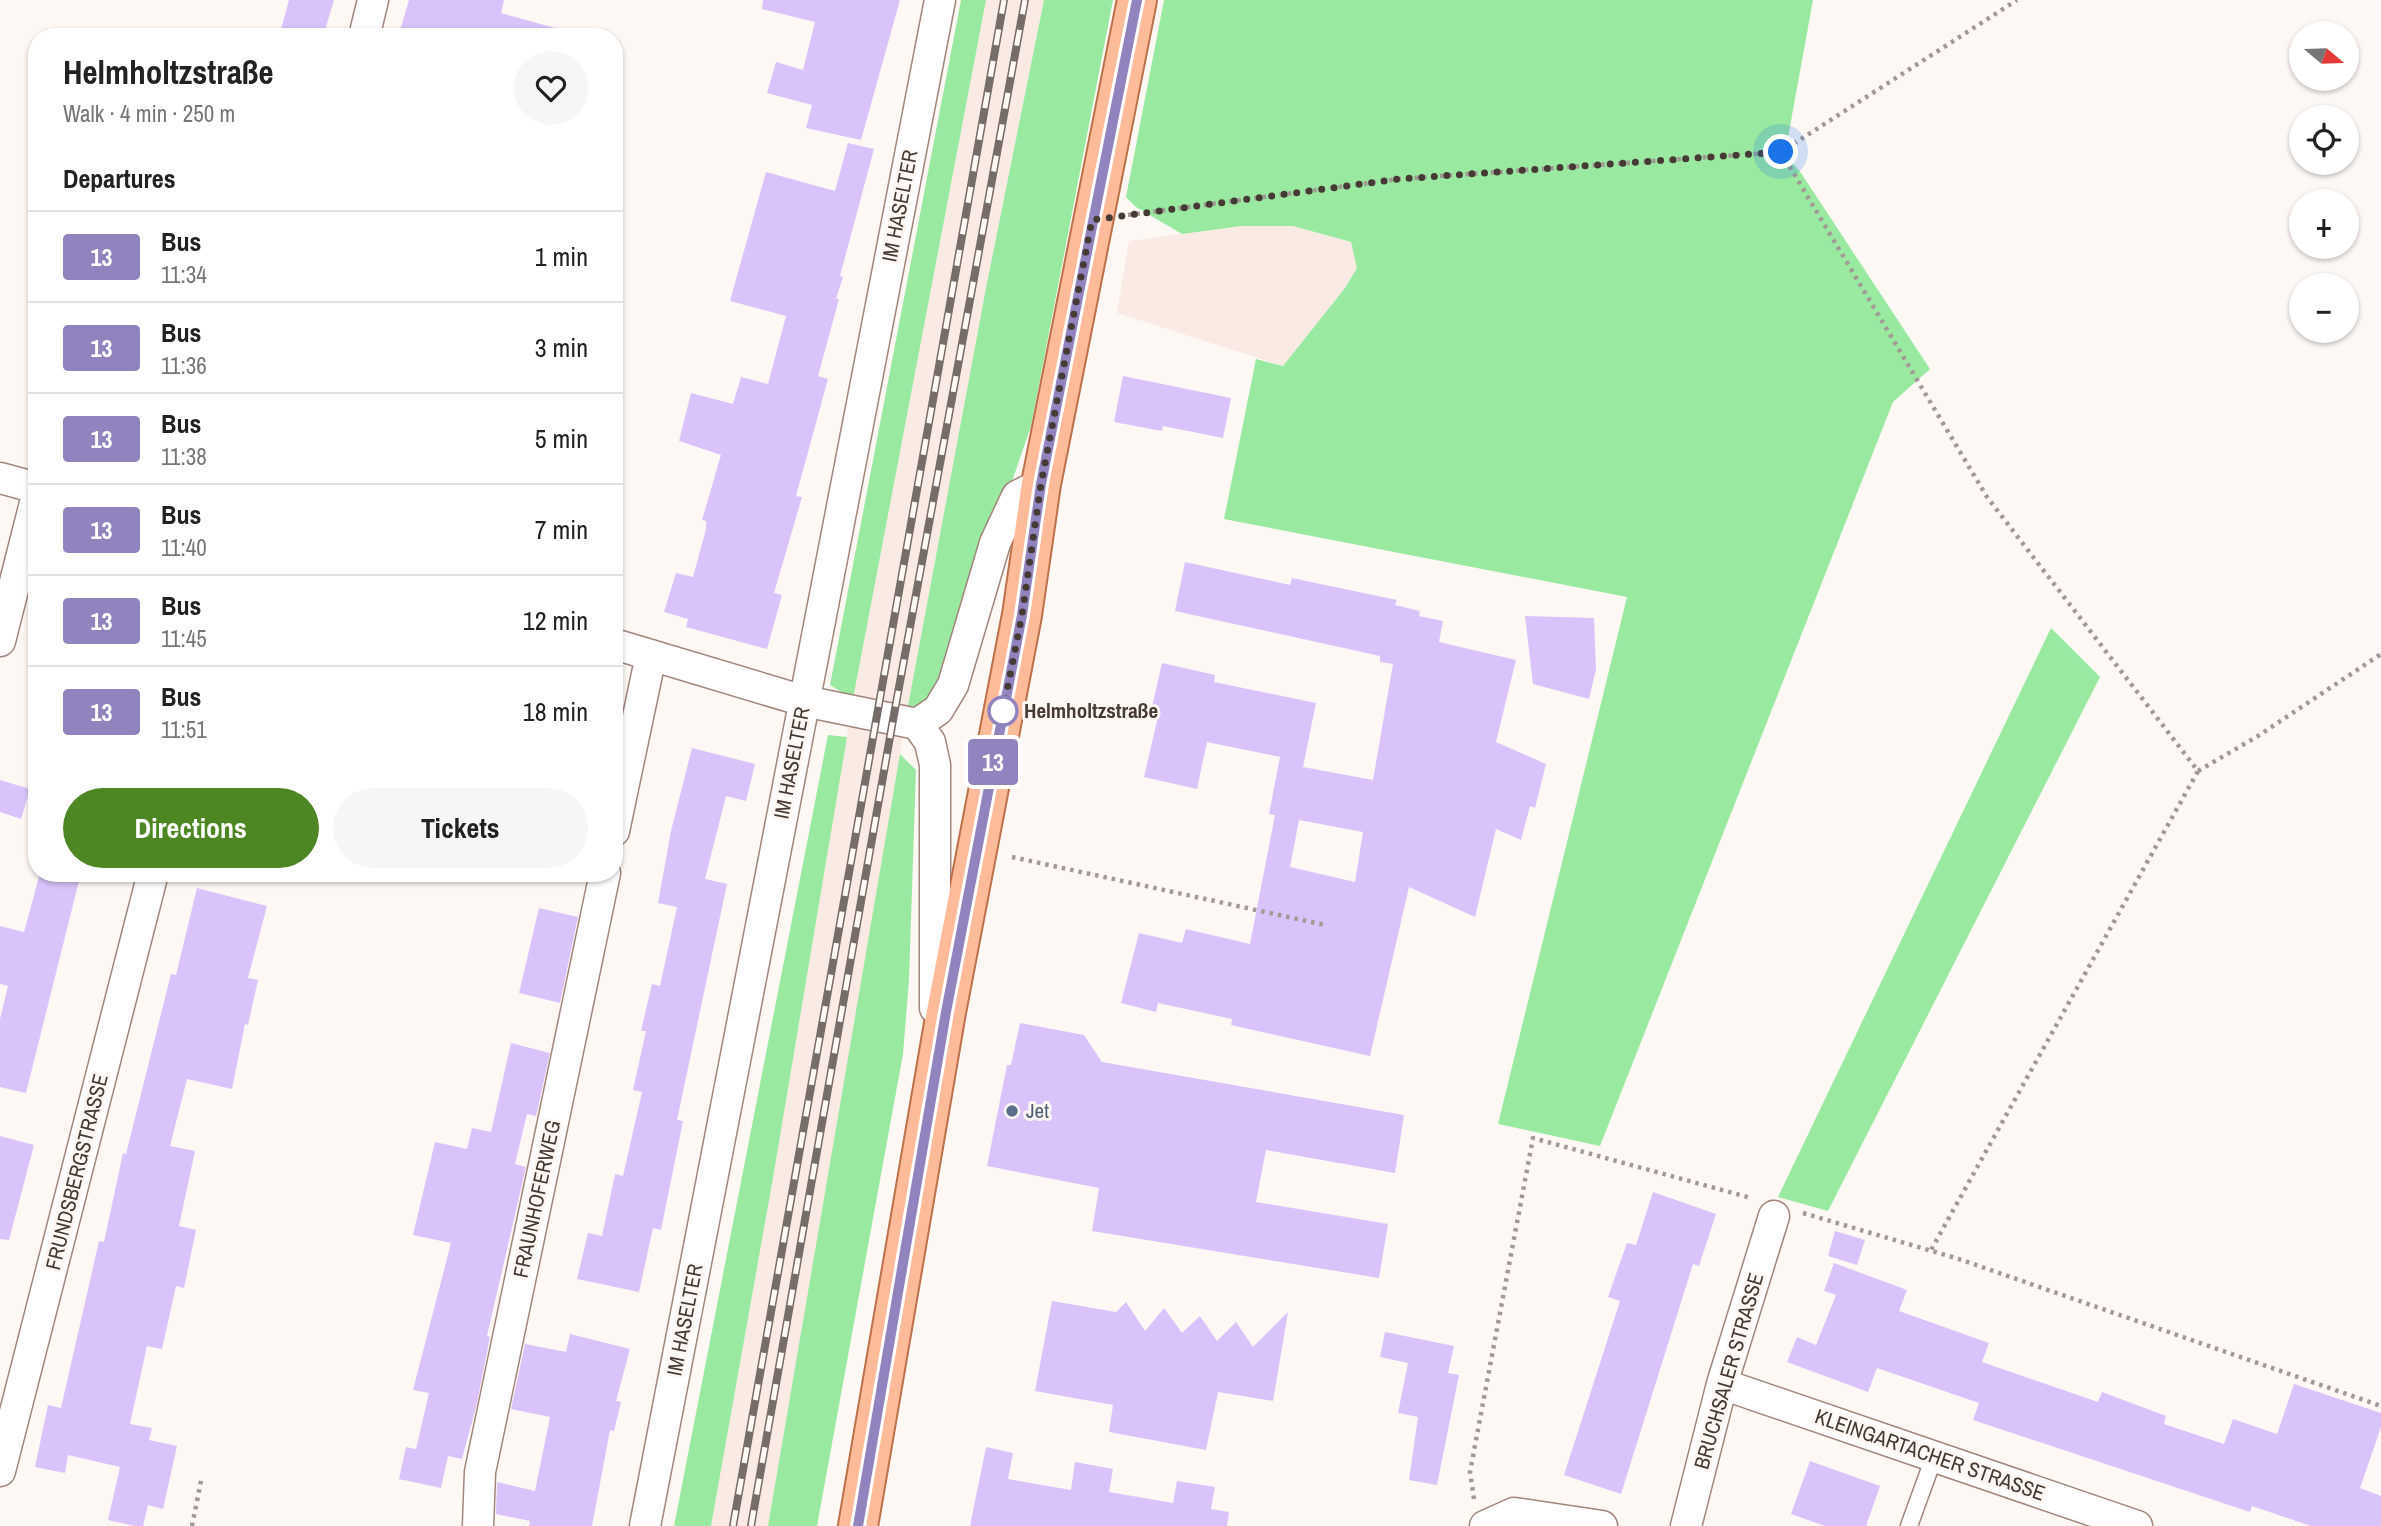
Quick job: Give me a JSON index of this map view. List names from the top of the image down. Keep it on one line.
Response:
{"streets":{"street":["IM HASELTER","FRUNDSBERGSTRASSE","FRAUNHOFERWEG","BRUCHSALER STRASSE","KLEINGARTACHER STRASSE"]},"crossings":[["BRUCHSALER STRASSE","KLEINGARTACHER STRASSE"]],"places":["Helmholtzstraße","Jet"],"lines":["bus line 13"],"north":"right","page":{"on_map":"13","map_buttons":["+","−"],"heading":[["Helmholtzstraße","Walk · 4 min · 250 m"],"Departures"],"list":[{"mark":"13","name":"Bus","note":"11:34","value":"1 min"},{"mark":"13","name":"Bus","note":"11:36","value":"3 min"},{"mark":"13","name":"Bus","note":"11:38","value":"5 min"},{"mark":"13","name":"Bus","note":"11:40","value":"7 min"},{"mark":"13","name":"Bus","note":"11:45","value":"12 min"},{"mark":"13","name":"Bus","note":"11:51","value":"18 min"}],"buttons":["Directions","Tickets"]}}
